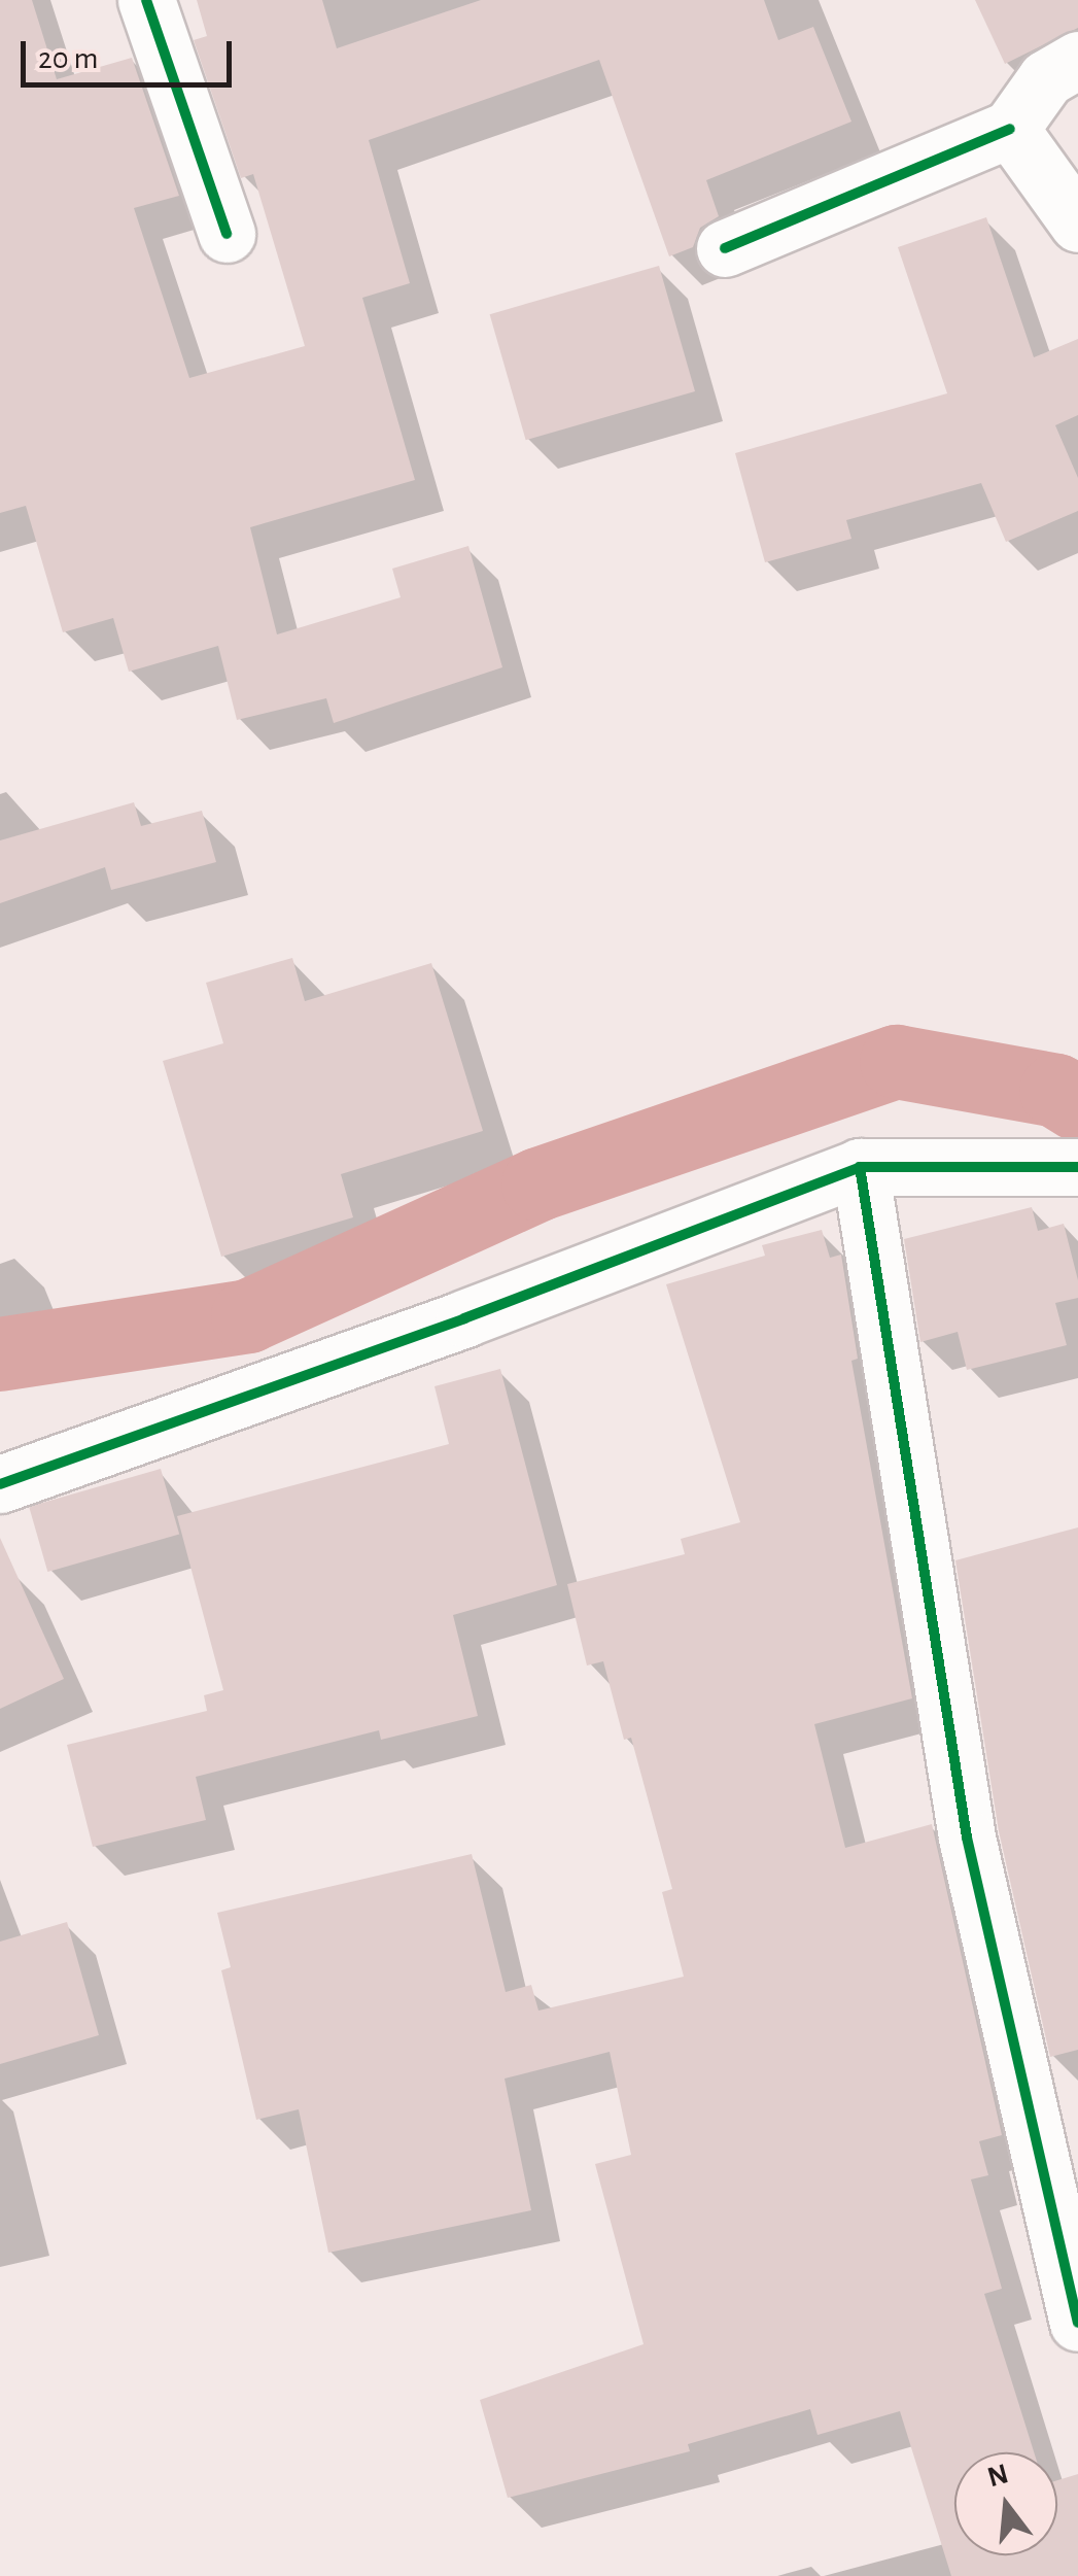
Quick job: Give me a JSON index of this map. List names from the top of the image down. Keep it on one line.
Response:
{"scale_bar":"20 m","north":"top"}
